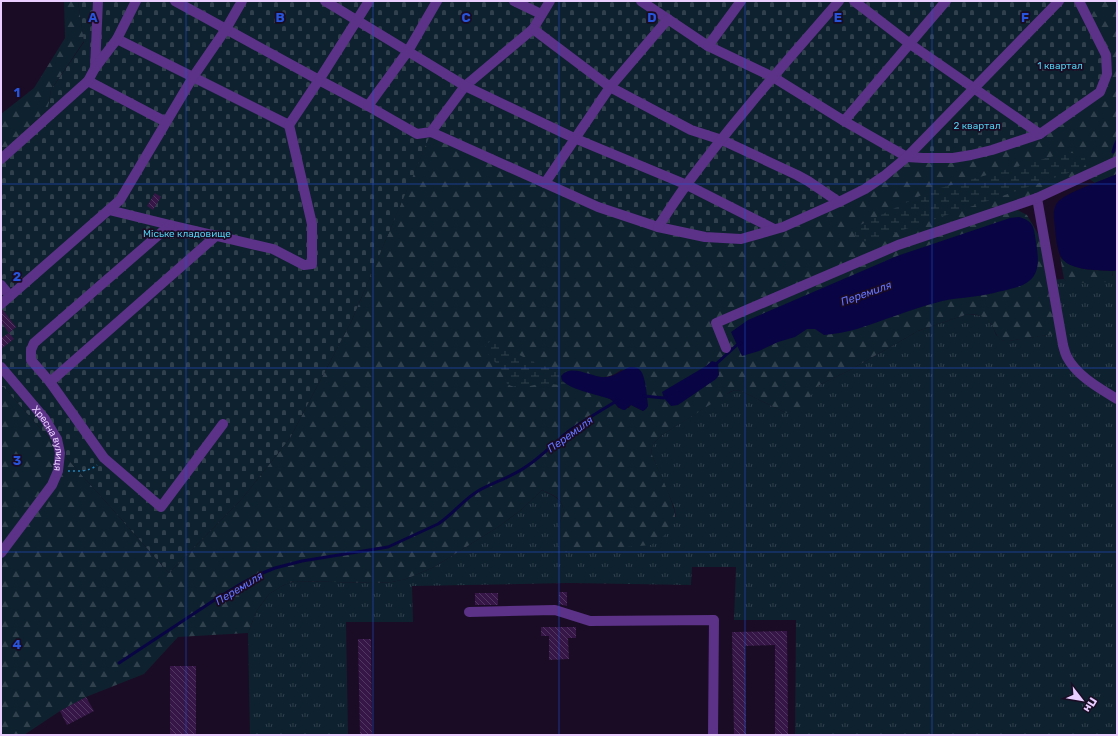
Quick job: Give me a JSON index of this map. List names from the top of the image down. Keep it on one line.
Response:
{"streets":{"lane":["Хресна вулиця"]},"water":["Перемиля"],"parks":["1 квартал","2 квартал","Міське кладовище"],"north":"bottom right","grid":{"columns":["A","B","C","D","E","F"],"rows":["1","2","3","4"]}}
